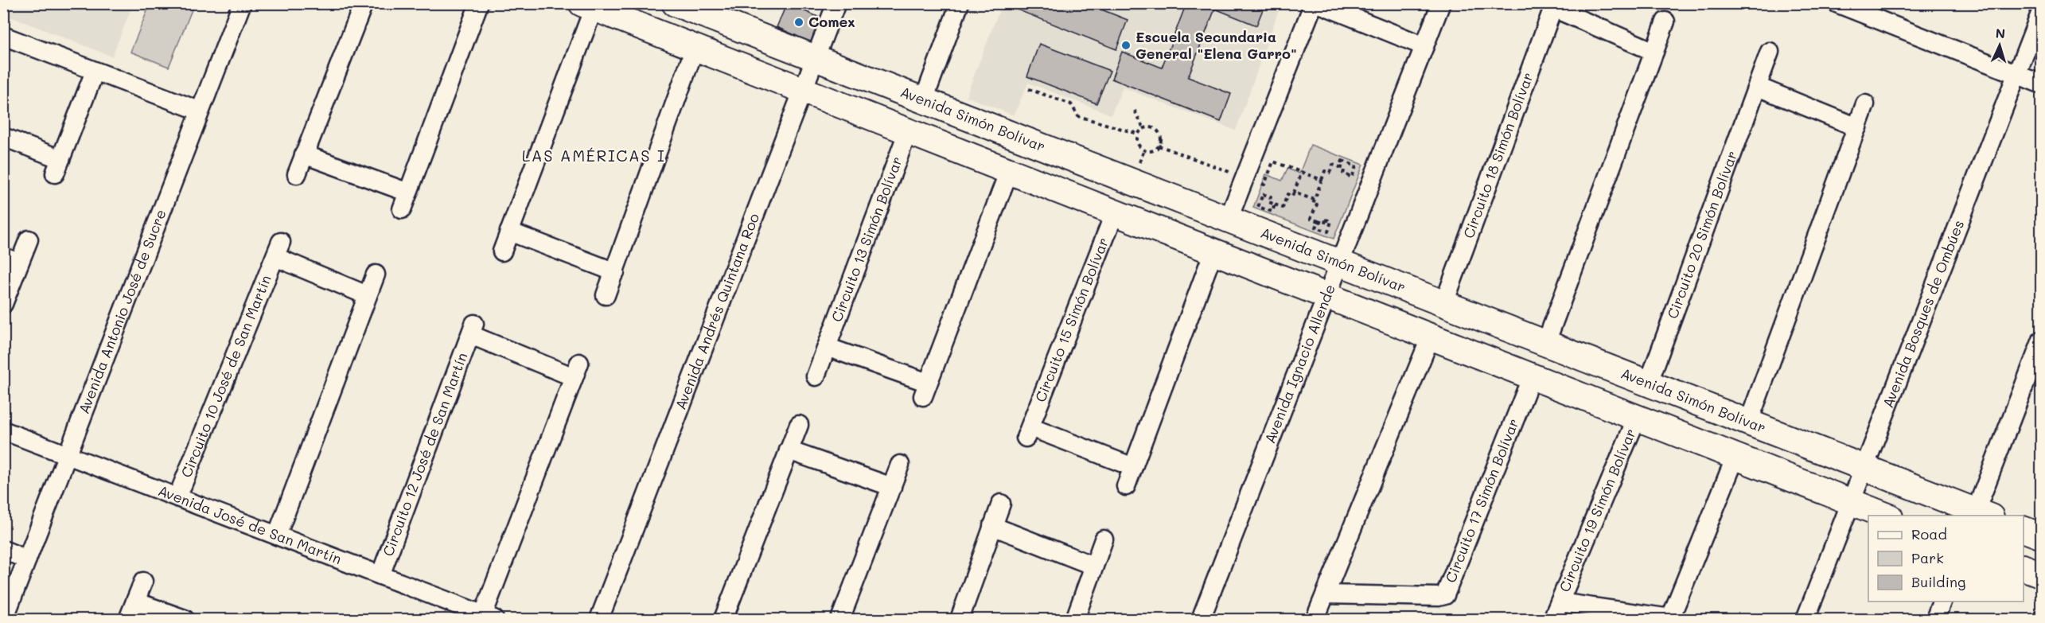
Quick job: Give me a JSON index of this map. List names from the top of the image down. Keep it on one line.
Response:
{"streets":{"main road":["Avenida Simón Bolívar"],"street":["Circuito 18 Simón Bolívar","Circuito 20 Simón Bolívar","Circuito 13 Simón Bolívar","Avenida Antonio José de Sucre","Avenida Andrés Quintana Roo","Avenida Bosques de Ombúes","Circuito 15 Simón Bolívar","Avenida Ignacio Allende","Circuito 10 José de San Martín","Circuito 12 José de San Martín","Circuito 17 Simón Bolívar","Circuito 19 Simón Bolívar","Avenida José de San Martín"]},"crossings":[["Avenida Simón Bolívar","Circuito 18 Simón Bolívar"],["Avenida Simón Bolívar","Circuito 20 Simón Bolívar"],["Avenida Simón Bolívar","Avenida Andrés Quintana Roo"],["Avenida Simón Bolívar","Avenida Bosques de Ombúes"],["Avenida Simón Bolívar","Avenida Ignacio Allende"],["Avenida Antonio José de Sucre","Avenida José de San Martín"],["Circuito 10 José de San Martín","Avenida José de San Martín"],["Circuito 12 José de San Martín","Avenida José de San Martín"]],"districts":["LAS AMÉRICAS I"],"places":["Comex","Escuela Secundaria General \"Elena Garro\""],"legend":["Road","Park","Building"],"north":"top"}
